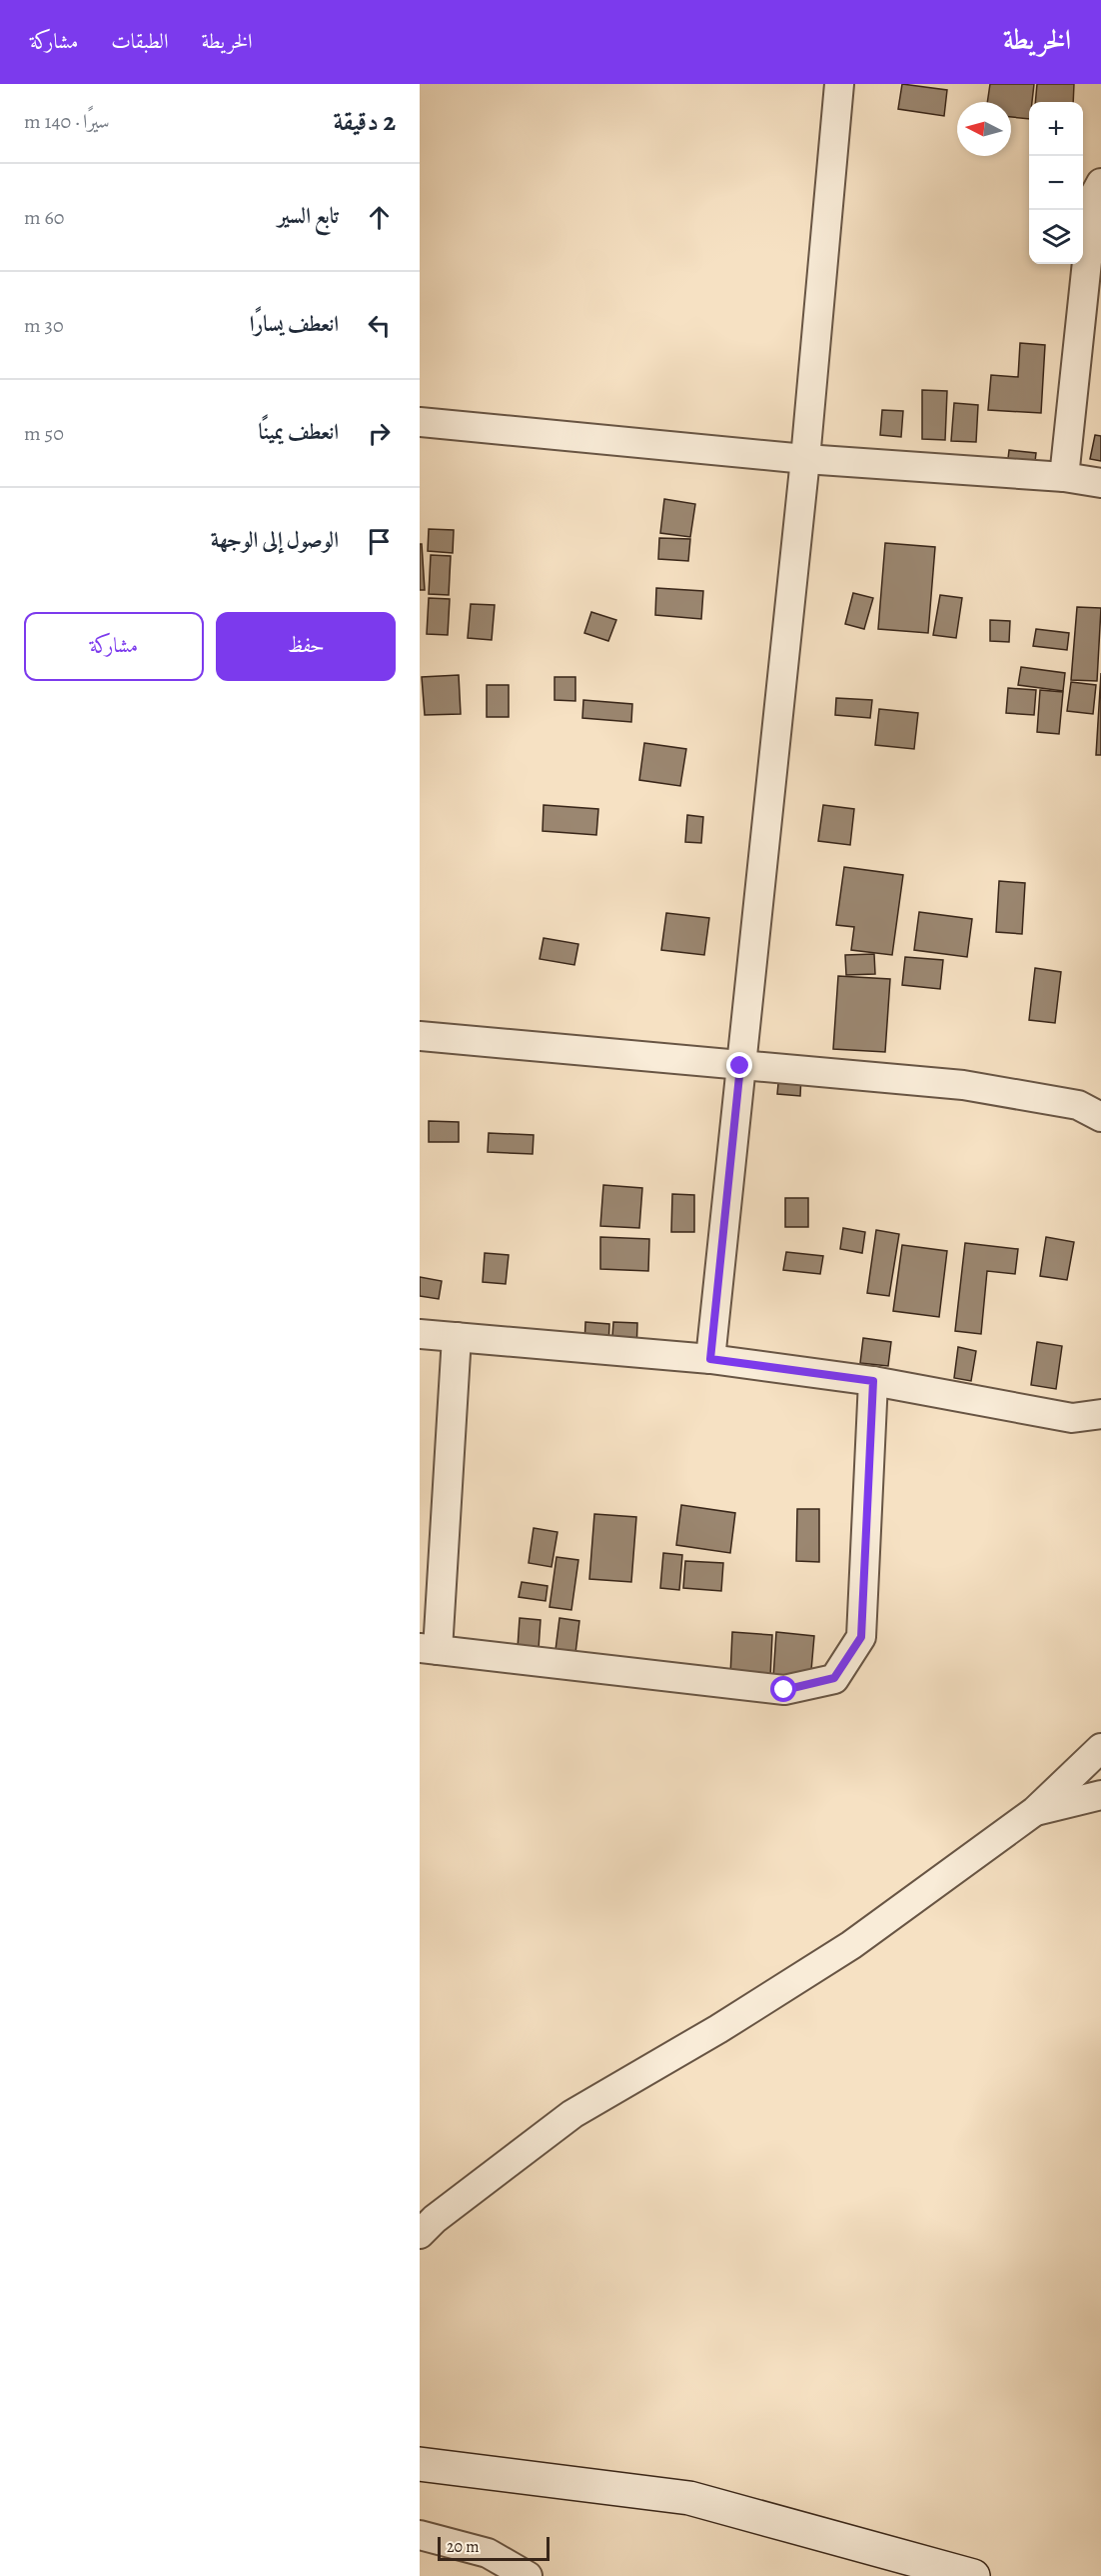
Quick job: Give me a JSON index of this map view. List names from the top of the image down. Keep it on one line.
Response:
{"scale_bar":"20 m","north":"left","page":{"header":"الخريطة","nav":["الخريطة","الطبقات","مشاركة"],"heading":["2 دقيقة","سيرًا · 140 m"],"map_buttons":["+","−"],"list":[["تابع السير","60 m"],["انعطف يسارًا","30 m"],["انعطف يمينًا","50 m"],"الوصول إلى الوجهة"],"buttons":["حفظ","مشاركة"],"scale":"20 m"}}
